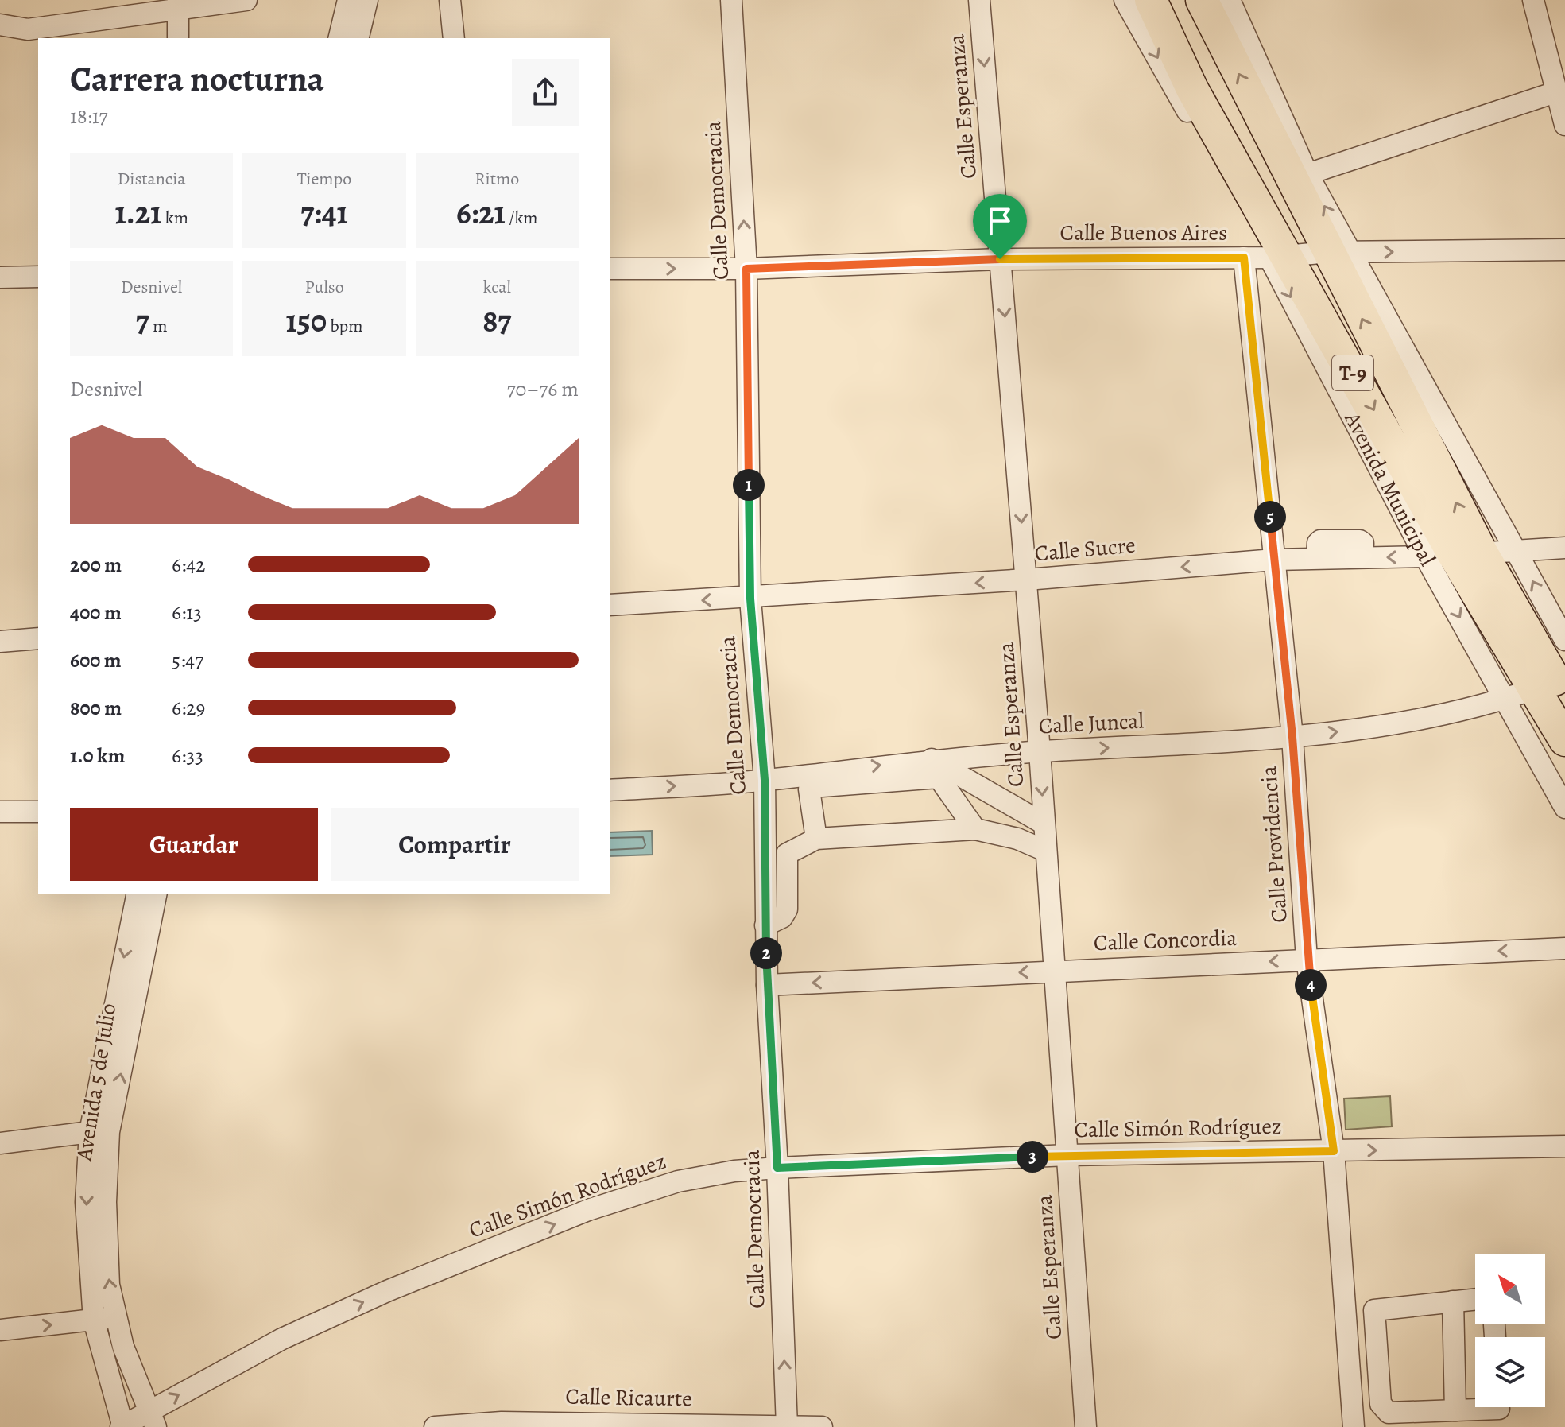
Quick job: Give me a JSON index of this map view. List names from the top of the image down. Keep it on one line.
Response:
{"streets":{"highway":["T-9","Avenida Municipal"],"street":["Calle Esperanza","Calle Democracia","Calle Buenos Aires","Calle Sucre","Calle Juncal","Calle Providencia","Calle Concordia","Avenida 5 de Julio","Calle Simón Rodríguez","Calle Ricaurte"]},"crossings":[["Calle Esperanza","Calle Buenos Aires"],["Calle Esperanza","Calle Sucre"],["Calle Esperanza","Calle Juncal"],["Calle Esperanza","Calle Concordia"],["Calle Esperanza","Calle Simón Rodríguez"],["Calle Democracia","Calle Buenos Aires"],["Calle Democracia","Calle Sucre"],["Calle Democracia","Calle Juncal"],["Calle Democracia","Calle Concordia"],["Calle Democracia","Calle Simón Rodríguez"],["Calle Democracia","Calle Ricaurte"],["Calle Buenos Aires","Avenida Municipal"],["Calle Buenos Aires","Calle Providencia"],["Avenida Municipal","Calle Sucre"],["Avenida Municipal","Calle Juncal"],["Calle Sucre","Calle Providencia"],["Calle Juncal","Calle Providencia"],["Calle Providencia","Calle Concordia"],["Calle Providencia","Calle Simón Rodríguez"],["Avenida 5 de Julio","Calle Simón Rodríguez"]],"one_way":["Calle Esperanza","Calle Democracia","Calle Sucre","Calle Juncal","Calle Concordia","Calle Simón Rodríguez"],"north":"top left","page":{"heading":["Carrera nocturna","18:17"],"stats":[["Distancia","1.21 km"],["Tiempo","7:41"],["Ritmo","6:21 /km"],["Desnivel","7 m"],["Pulso","150 bpm"],["kcal","87"]],"chart":["Desnivel","70–76 m"],"pins":["1","5","2","4","3"],"list":[{"name":"200 m","note":"6:42"},{"name":"400 m","note":"6:13"},{"name":"600 m","note":"5:47"},{"name":"800 m","note":"6:29"},{"name":"1.0 km","note":"6:33"}],"buttons":["Guardar","Compartir"]}}
